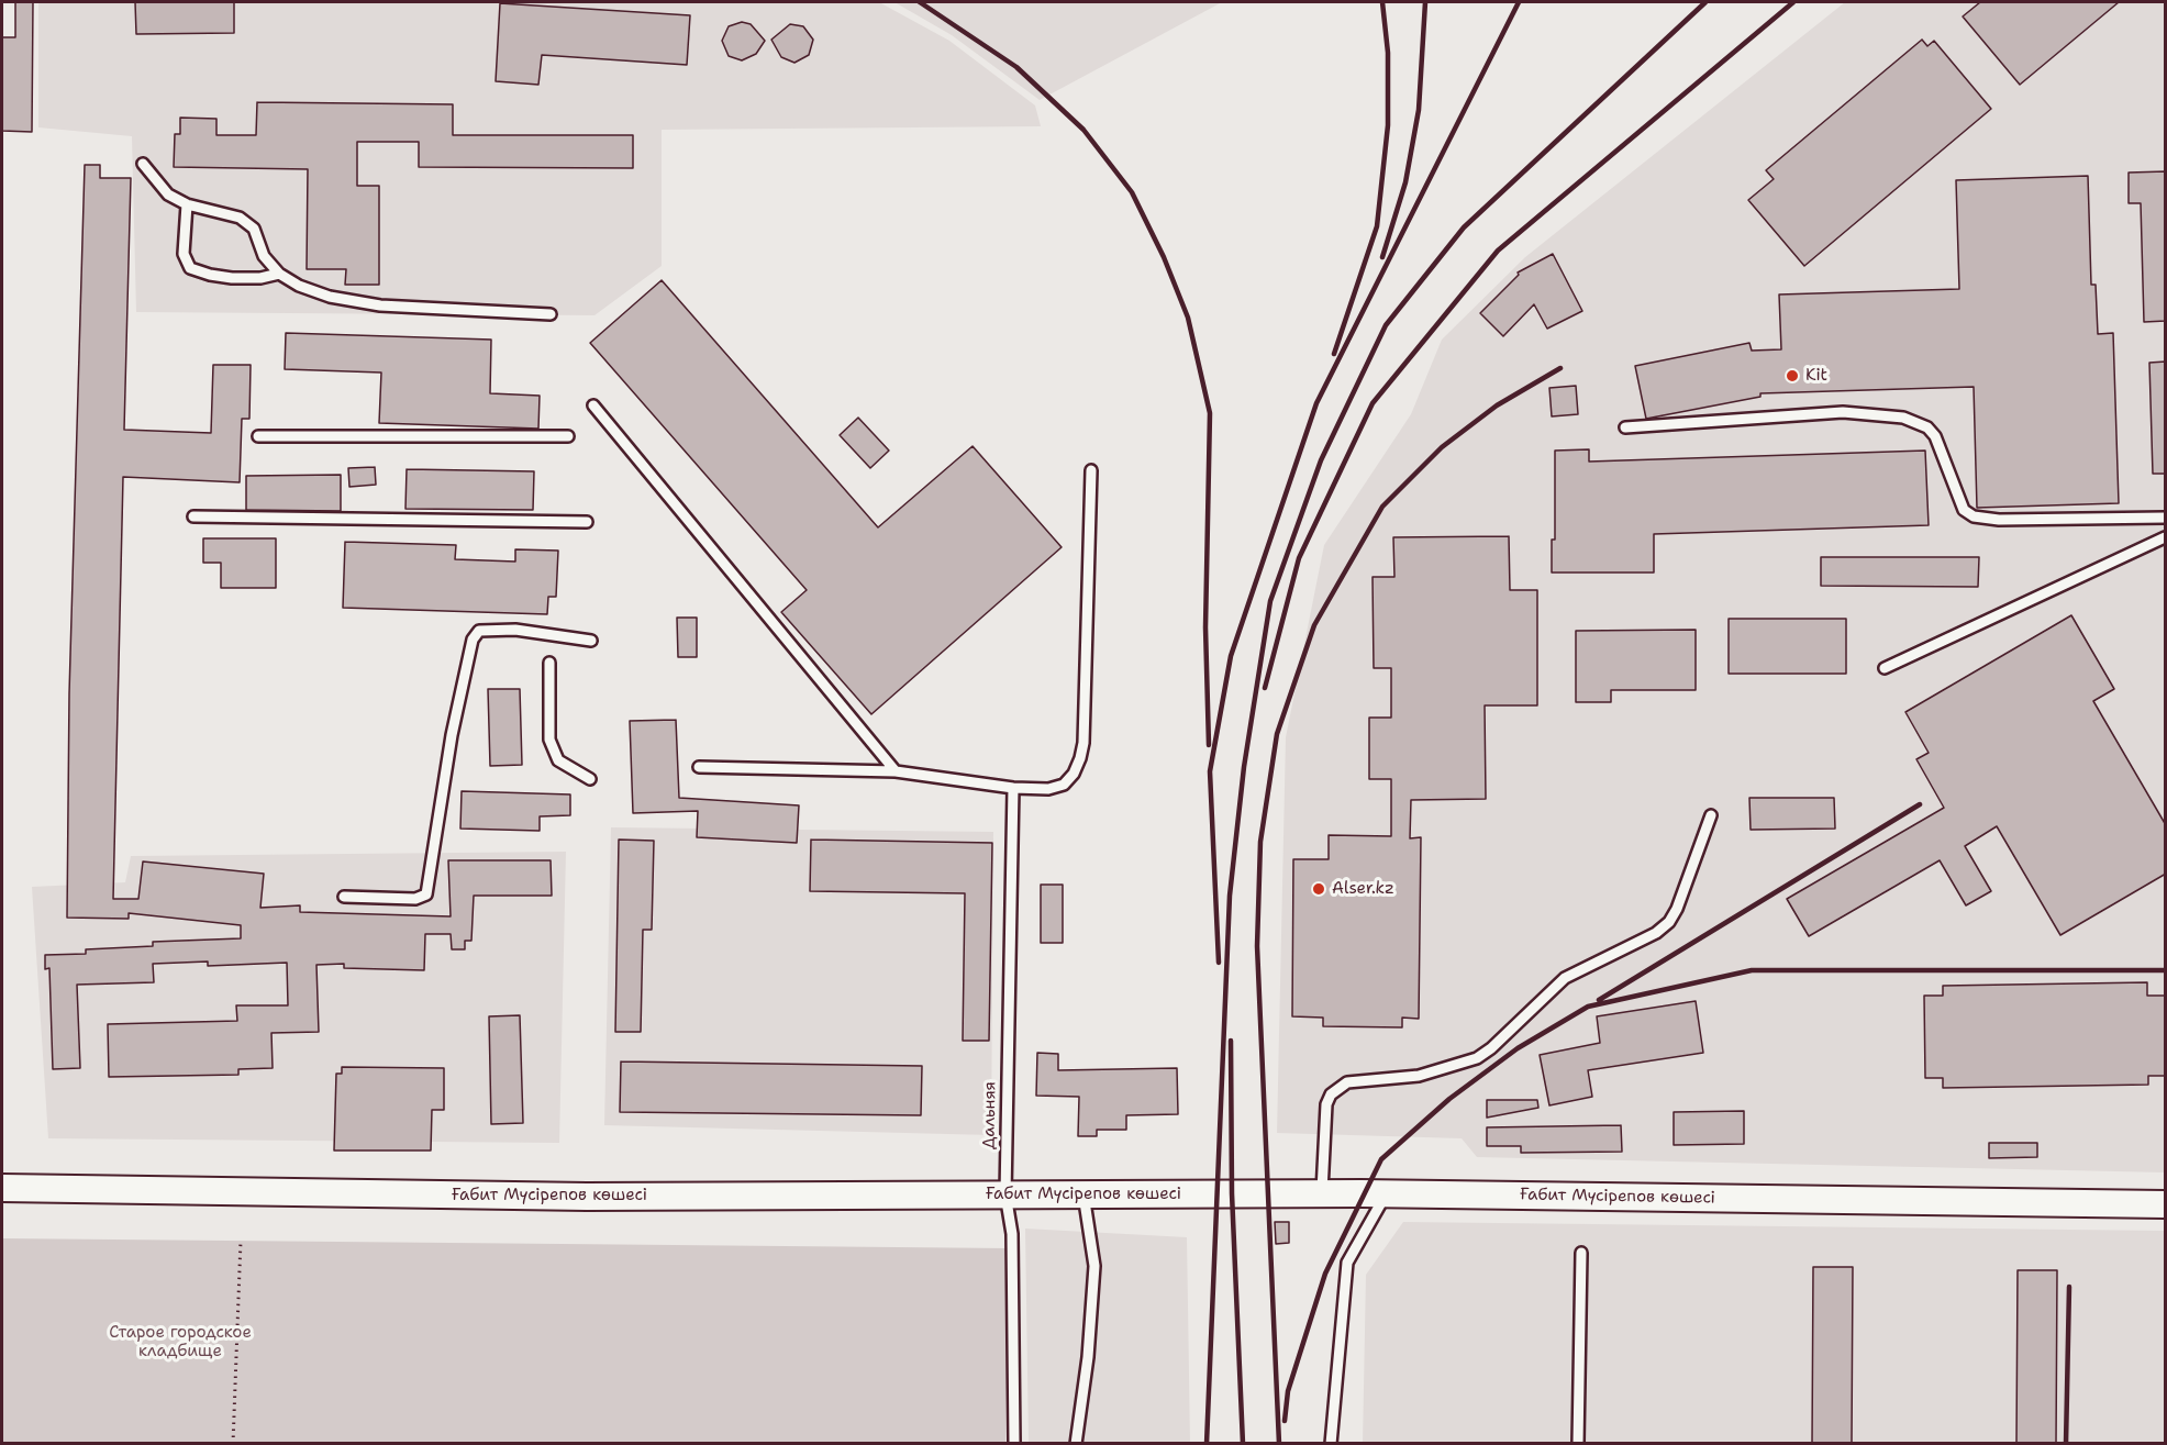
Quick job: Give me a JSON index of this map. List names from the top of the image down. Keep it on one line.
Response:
{"streets":{"main road":["Ғабит Мүсірепов көшесі"],"lane":["Дальняя"]},"crossings":[["Дальняя","Ғабит Мүсірепов көшесі"]],"parks":["Старое городское кладбище"],"places":["Kit","Alser.kz"]}
